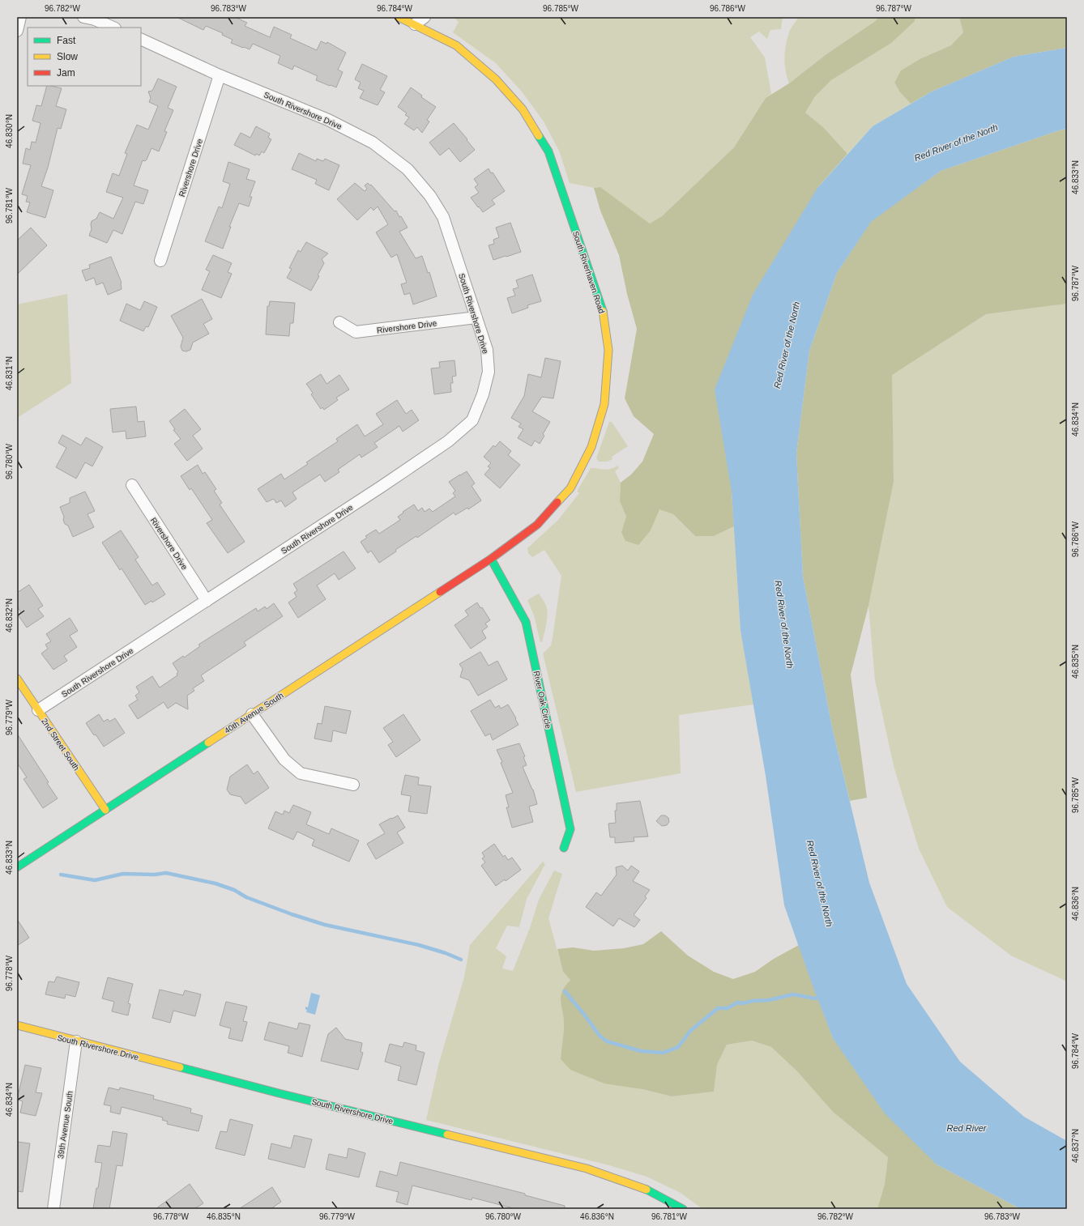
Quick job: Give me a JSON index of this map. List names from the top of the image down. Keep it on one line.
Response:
{"streets":{"street":["South Rivershore Drive","Rivershore Drive","South Riverhaven Road","River Oak Circle","40th Avenue South","2nd Street South","39th Avenue South"]},"crossings":[["South Rivershore Drive","Rivershore Drive"],["South Rivershore Drive","2nd Street South"],["South Rivershore Drive","39th Avenue South"],["South Riverhaven Road","River Oak Circle"],["South Riverhaven Road","40th Avenue South"],["River Oak Circle","40th Avenue South"],["40th Avenue South","2nd Street South"]],"water":["Red River of the North","Red River"],"legend":["Fast","Slow","Jam"],"coordinates":["96.782°W","96.783°W","96.784°W","96.785°W","96.786°W","96.787°W","46.830°N","46.833°N","96.781°W","46.831°N","46.834°N","96.780°W","46.832°N","46.835°N","96.779°W","46.836°N","96.778°W","46.837°N"]}
